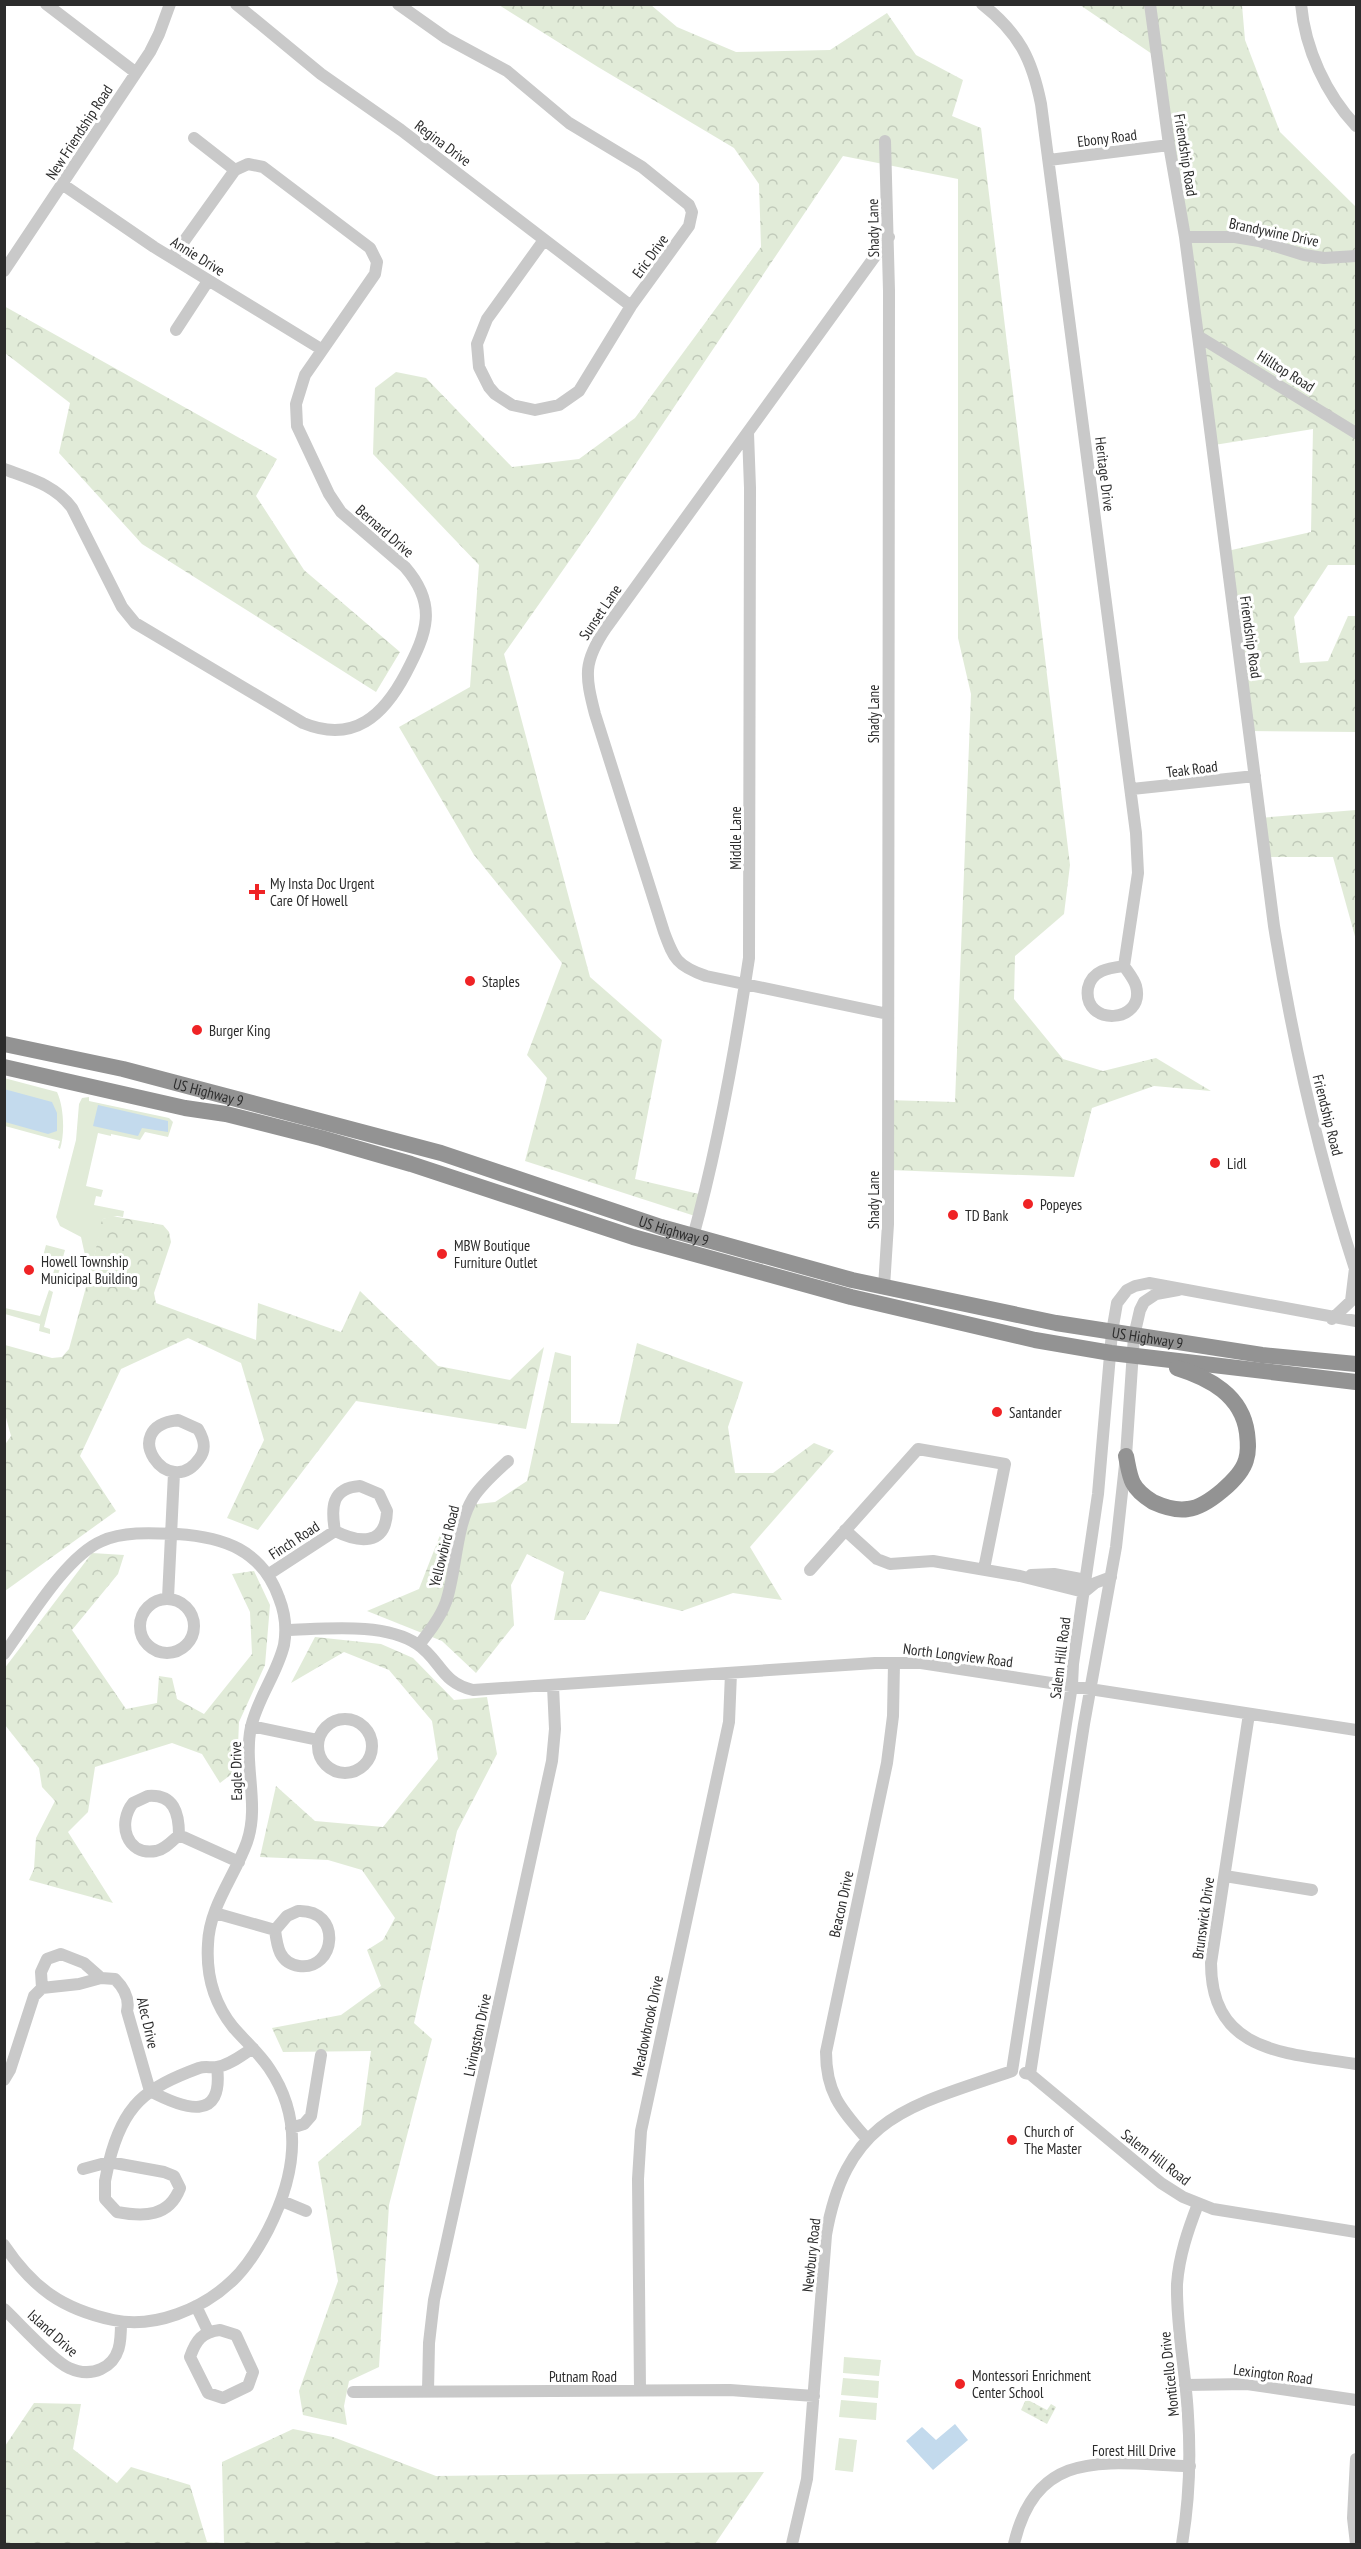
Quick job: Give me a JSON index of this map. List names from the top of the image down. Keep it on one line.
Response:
{"streets":{"highway":["US Highway 9"],"street":["New Friendship Road","Ebony Road","Regina Drive","Friendship Road","Shady Lane","Brandywine Drive","Annie Drive","Eric Drive","Hilltop Road","Heritage Drive","Bernard Drive","Sunset Lane","Teak Road","Middle Lane","Finch Road","Yellowbird Road","North Longview Road","Salem Hill Road","Eagle Drive","Beacon Drive","Brunswick Drive","Alec Drive","Meadowbrook Drive","Livingston Drive","Newbury Road","Island Drive","Monticello Drive","Lexington Road","Putnam Road","Forest Hill Drive"]},"crossings":[["New Friendship Road","Annie Drive"],["Ebony Road","Friendship Road"],["Ebony Road","Heritage Drive"],["Regina Drive","Eric Drive"],["Friendship Road","Brandywine Drive"],["Friendship Road","Hilltop Road"],["Friendship Road","Teak Road"],["Friendship Road","Salem Hill Road"],["Shady Lane","Sunset Lane"],["Shady Lane","US Highway 9"],["Annie Drive","Bernard Drive"],["Heritage Drive","Teak Road"],["Sunset Lane","Middle Lane"],["Middle Lane","US Highway 9"],["US Highway 9","Salem Hill Road"],["Finch Road","Eagle Drive"],["Yellowbird Road","North Longview Road"],["North Longview Road","Salem Hill Road"],["North Longview Road","Beacon Drive"],["North Longview Road","Brunswick Drive"],["North Longview Road","Meadowbrook Drive"],["North Longview Road","Livingston Drive"],["Salem Hill Road","Newbury Road"],["Salem Hill Road","Monticello Drive"],["Eagle Drive","Island Drive"],["Beacon Drive","Newbury Road"],["Meadowbrook Drive","Putnam Road"],["Livingston Drive","Putnam Road"],["Newbury Road","Putnam Road"],["Monticello Drive","Lexington Road"],["Monticello Drive","Forest Hill Drive"]],"places":{"health":["My Insta Doc Urgent Care Of Howell"],"other":["Staples","Burger King","Lidl","Popeyes","TD Bank","MBW Boutique Furniture Outlet","Howell Township Municipal Building","Santander","Church of The Master","Montessori Enrichment Center School"]}}
